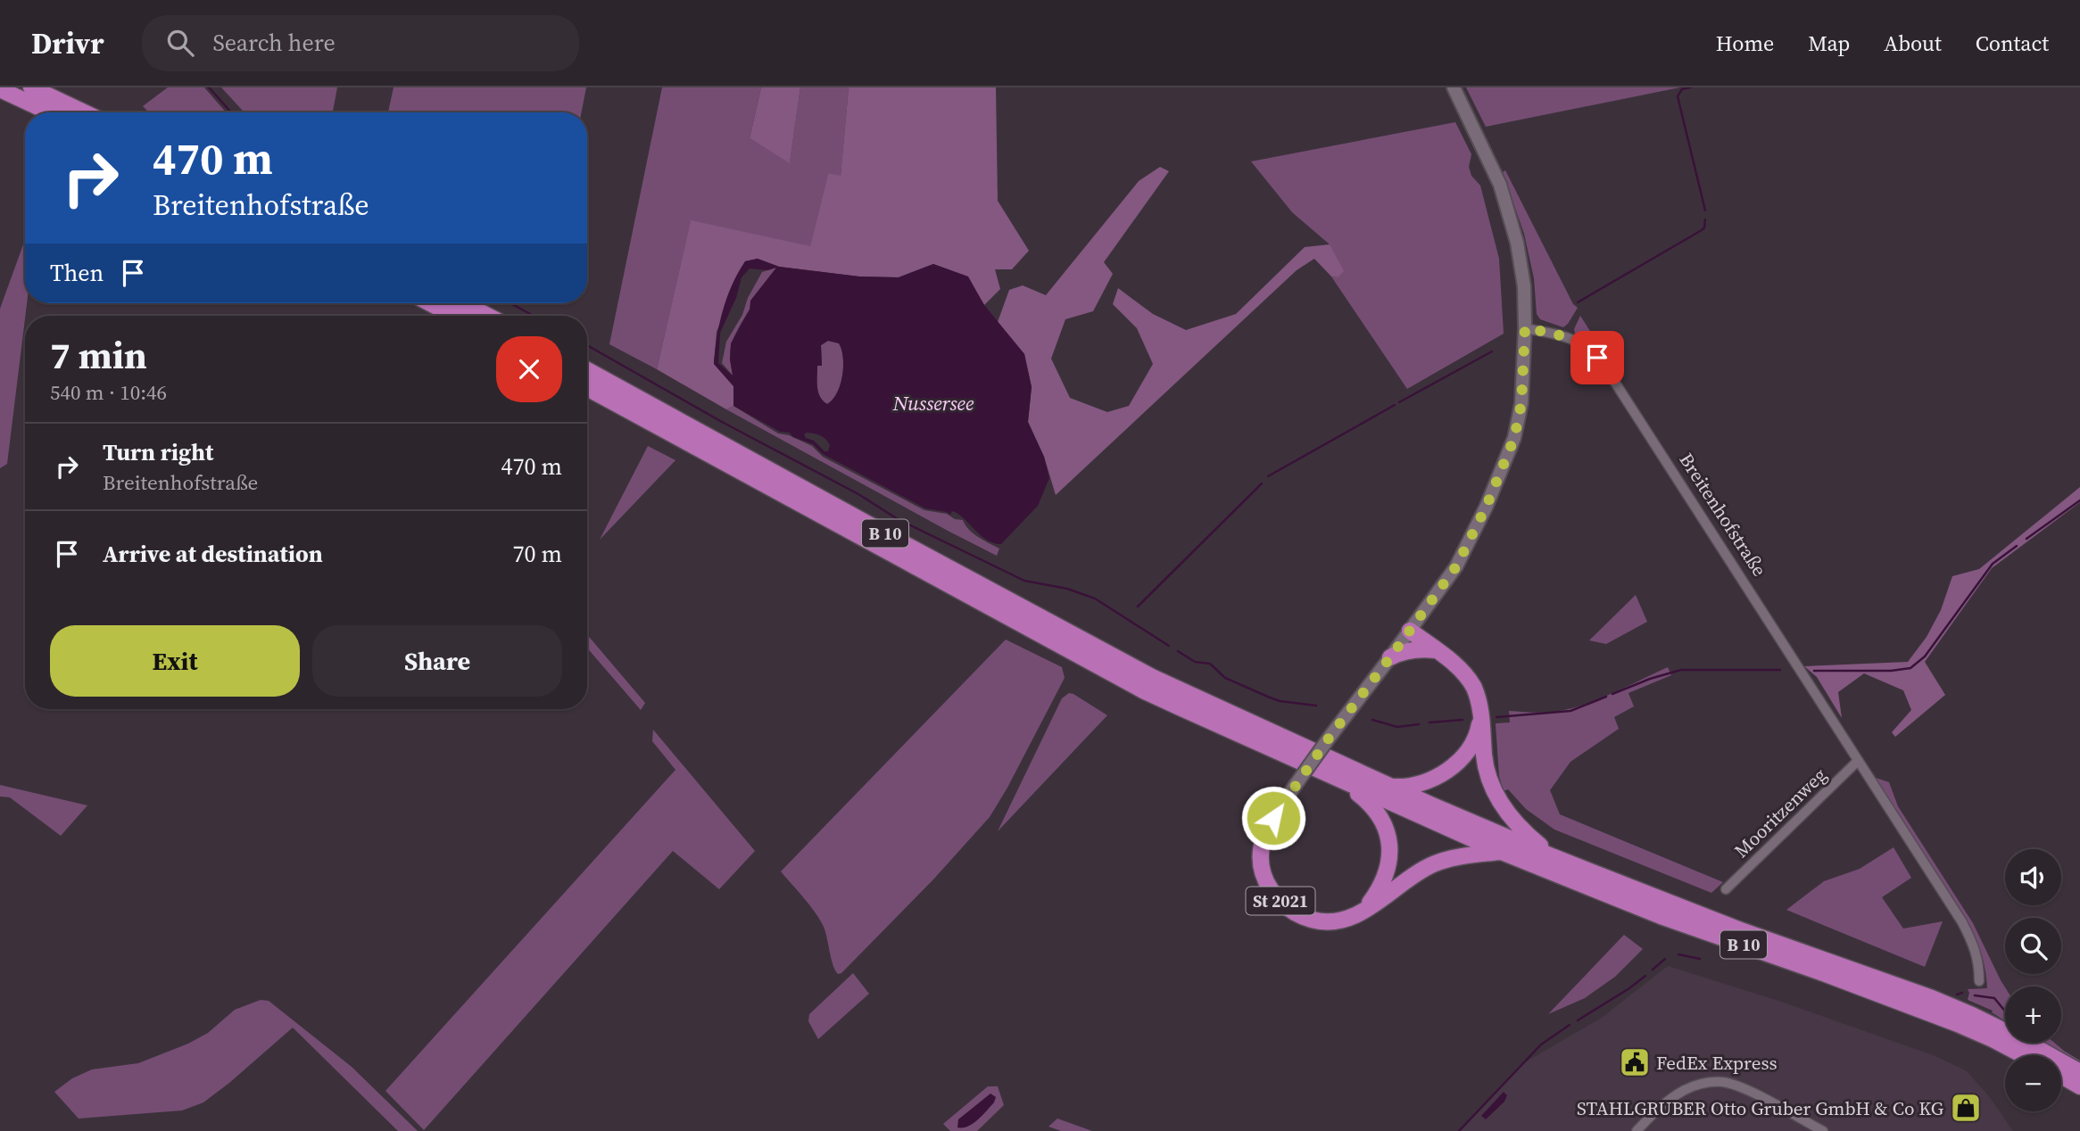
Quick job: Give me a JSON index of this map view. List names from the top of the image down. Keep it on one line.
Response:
{"streets":{"highway":["B 10","St 2021"],"street":["Breitenhofstraße","Mooritzenweg"]},"crossings":[["Breitenhofstraße","Mooritzenweg"],["Breitenhofstraße","St 2021"]],"water":["Nussersee"],"places":{"public building":["FedEx Express"],"shop":["STAHLGRUBER Otto Gruber GmbH & Co KG"]},"page":{"header":"Drivr","search":"Search here","nav":["Home","Map","About","Contact"],"turn":["470 m","Breitenhofstraße"],"then":"Then","heading":["7 min","540 m · 10:46"],"list":[{"name":"Turn right","note":"Breitenhofstraße","value":"470 m"},{"name":"Arrive at destination","value":"70 m"}],"buttons":["Exit","Share"],"map_buttons":["+","−"]}}
